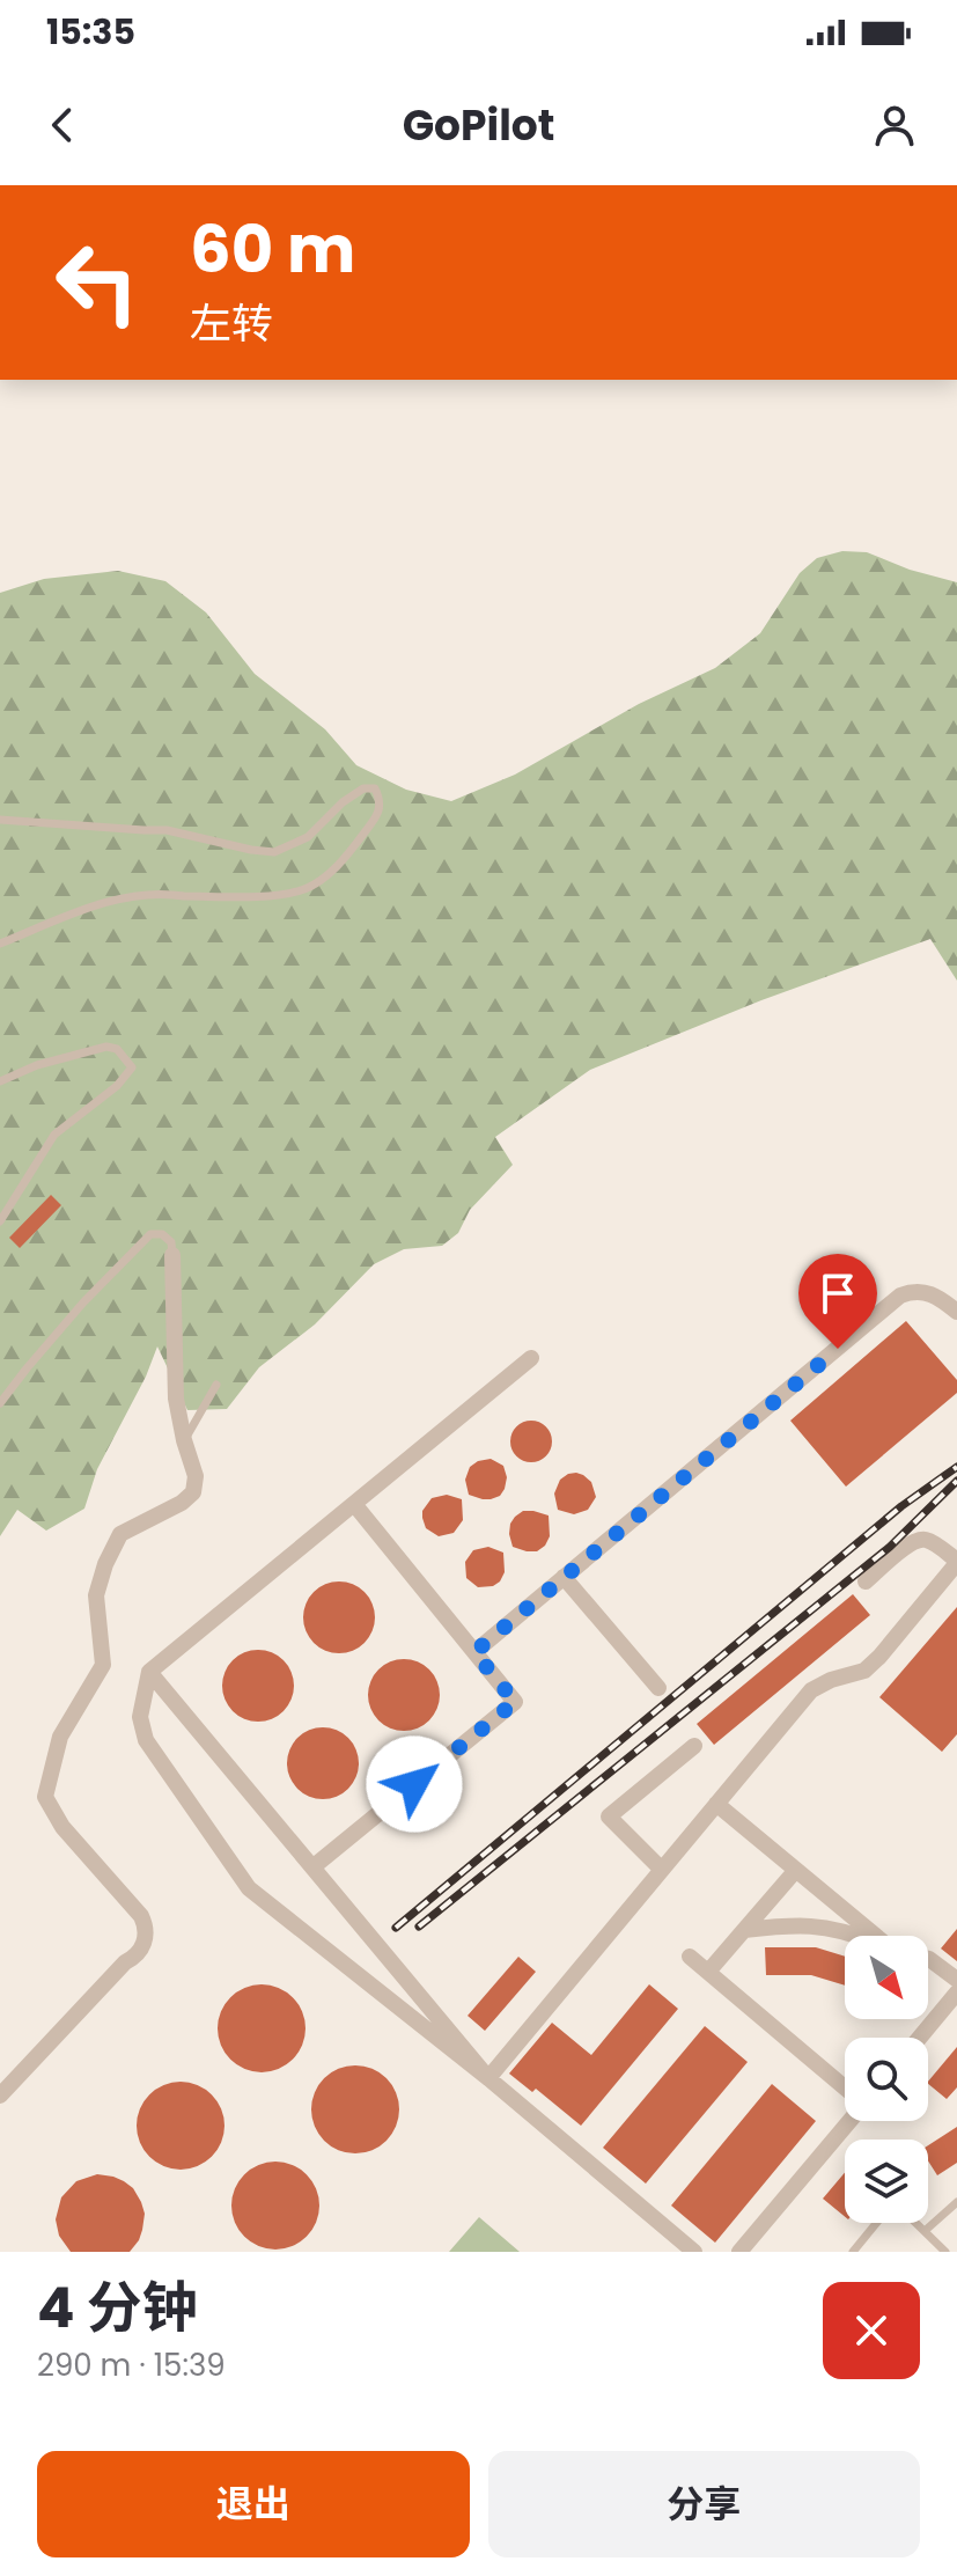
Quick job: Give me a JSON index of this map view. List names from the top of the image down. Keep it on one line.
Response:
{"north":"bottom right","page":{"status":"15:35","header":"GoPilot","turn":["60 m","左转"],"heading":["4 分钟","290 m · 15:39"],"buttons":["退出","分享"]}}
